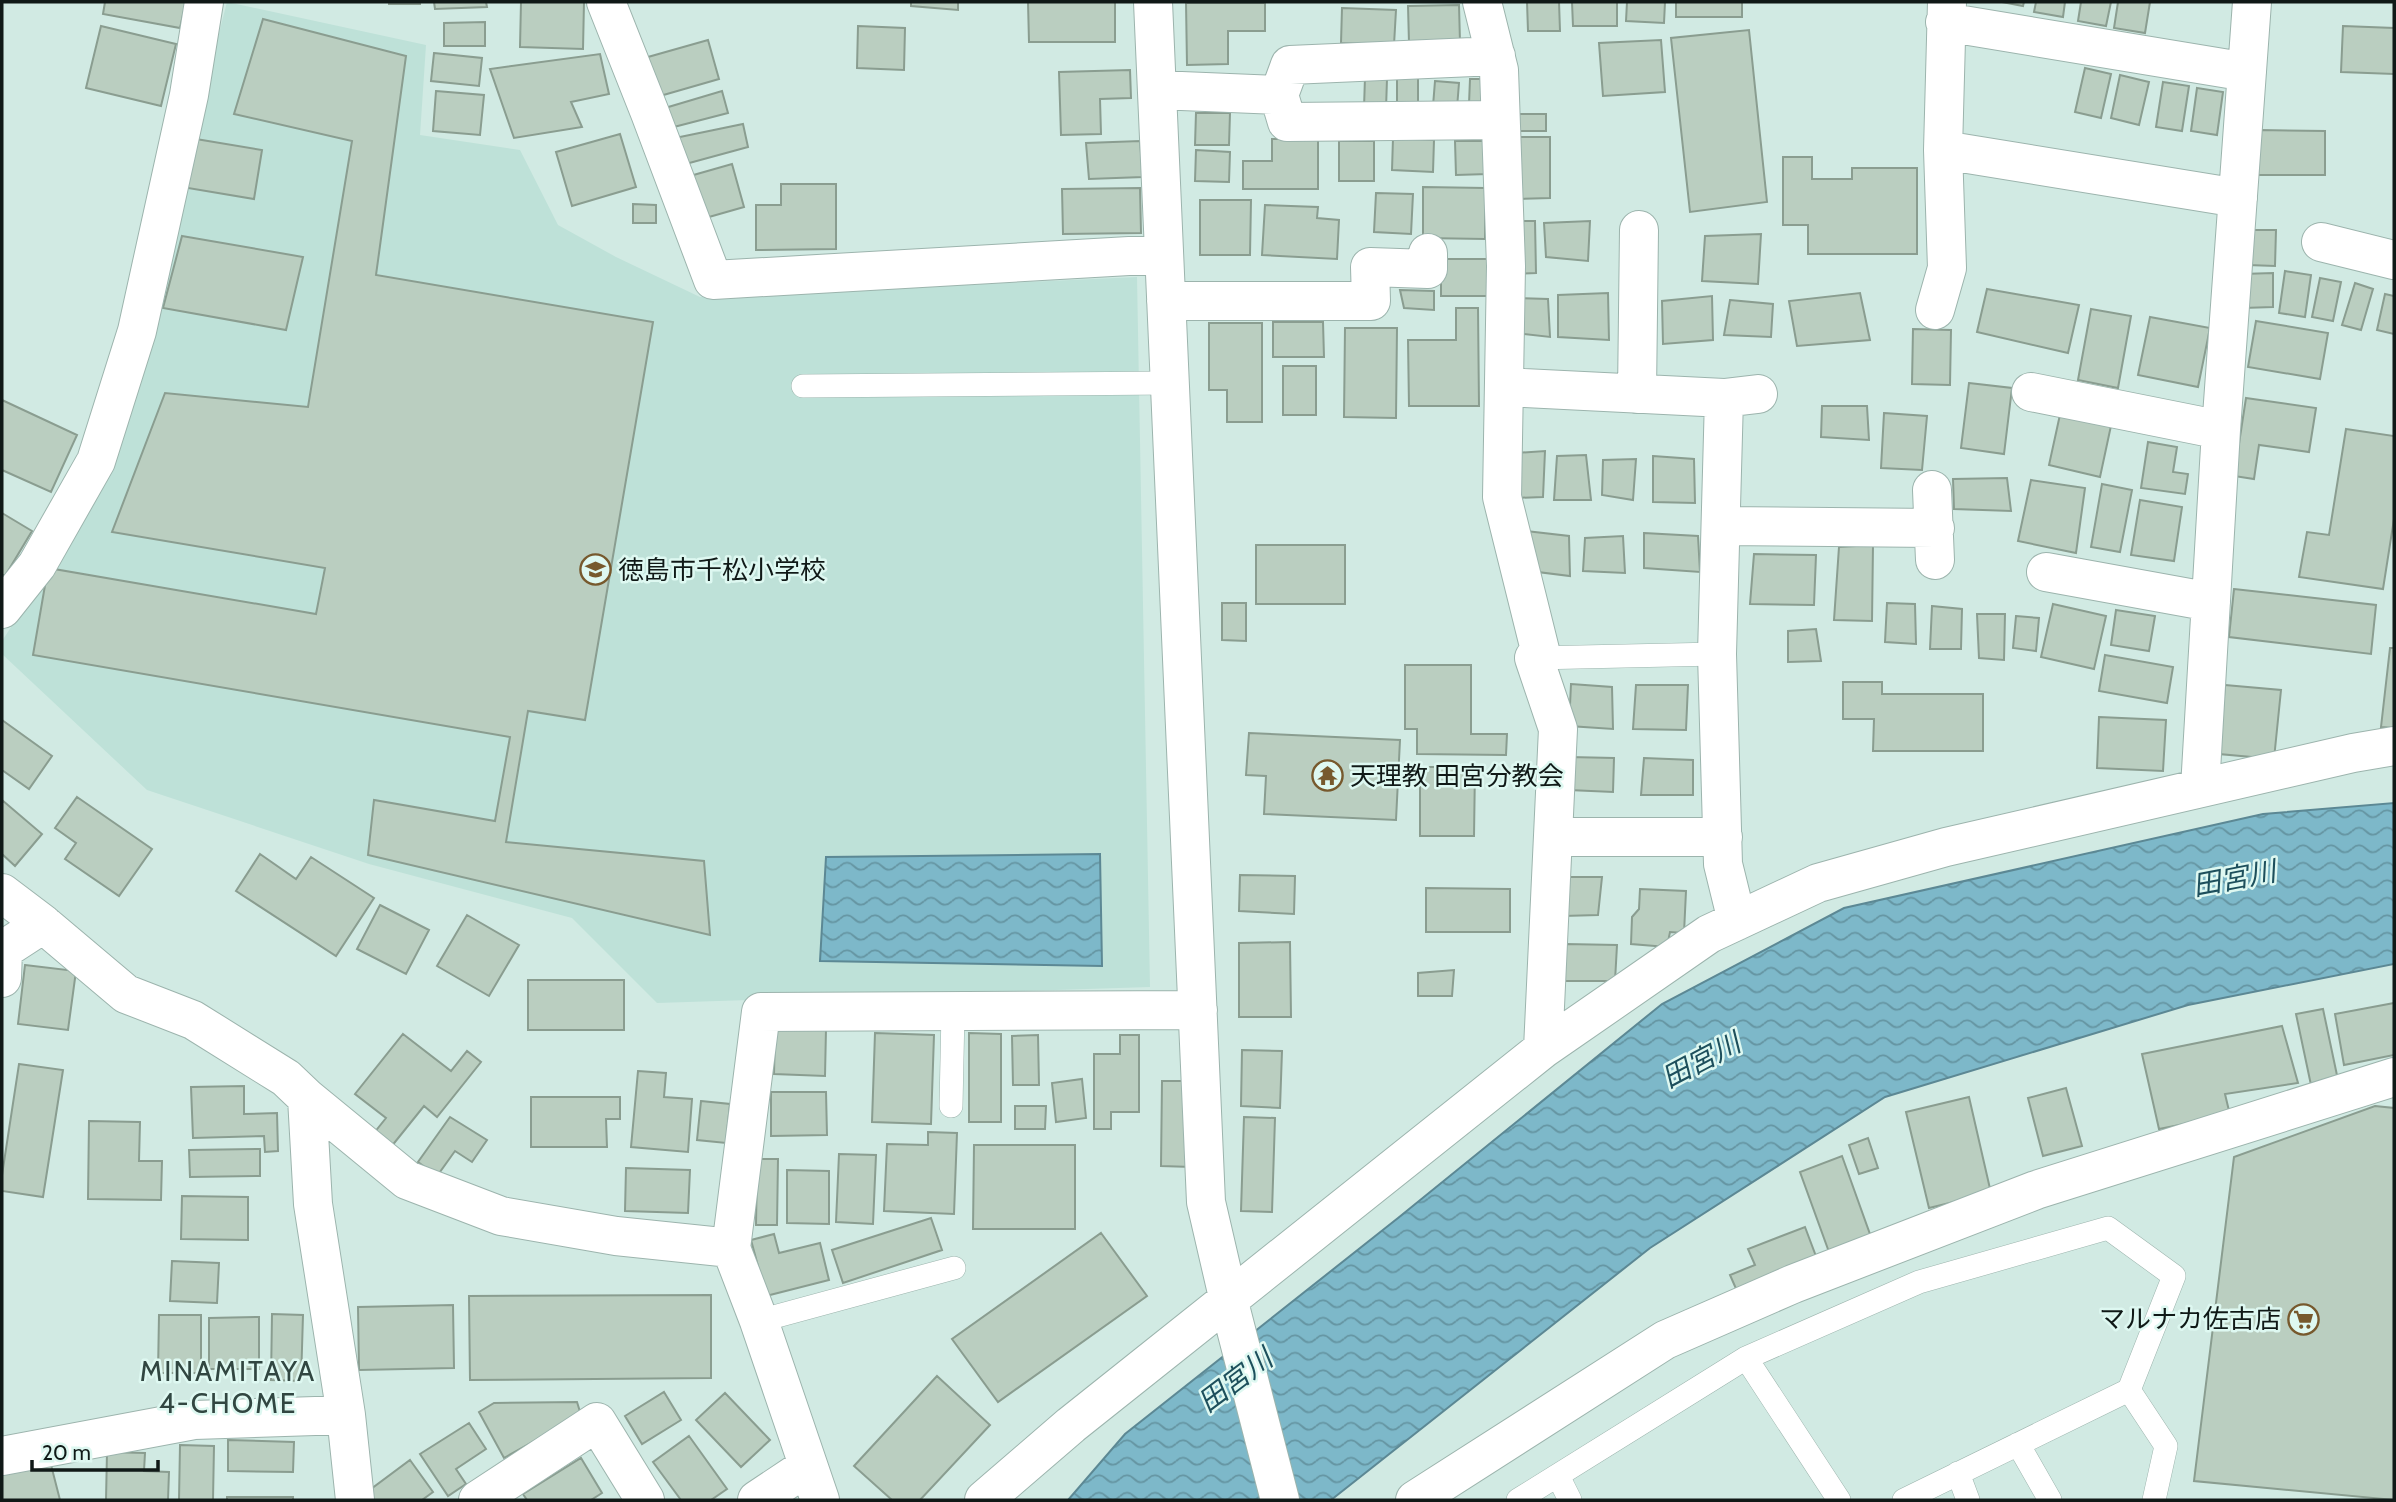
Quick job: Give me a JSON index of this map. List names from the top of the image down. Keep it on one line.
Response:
{"districts":["MINAMITAYA 4-CHOME"],"water":["田宮川"],"places":{"school or university":["徳島市千松小学校"],"temple":["天理教 田宮分教会"],"supermarket":["マルナカ佐古店"]},"scale_bar":"20 m"}
